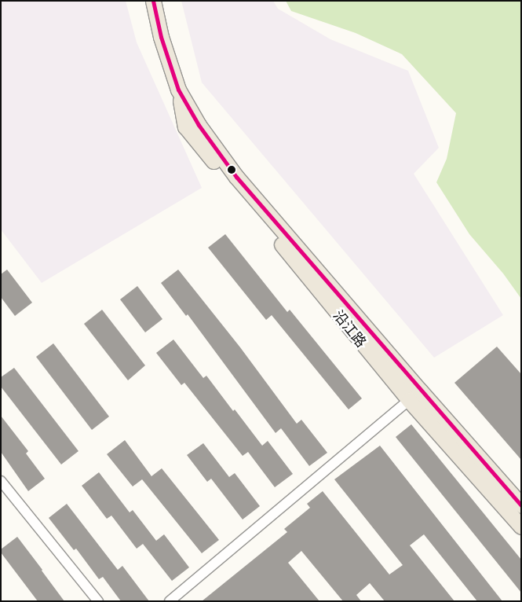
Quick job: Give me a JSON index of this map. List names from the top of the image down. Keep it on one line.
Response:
{"streets":{"main road":["沿江路"]}}
